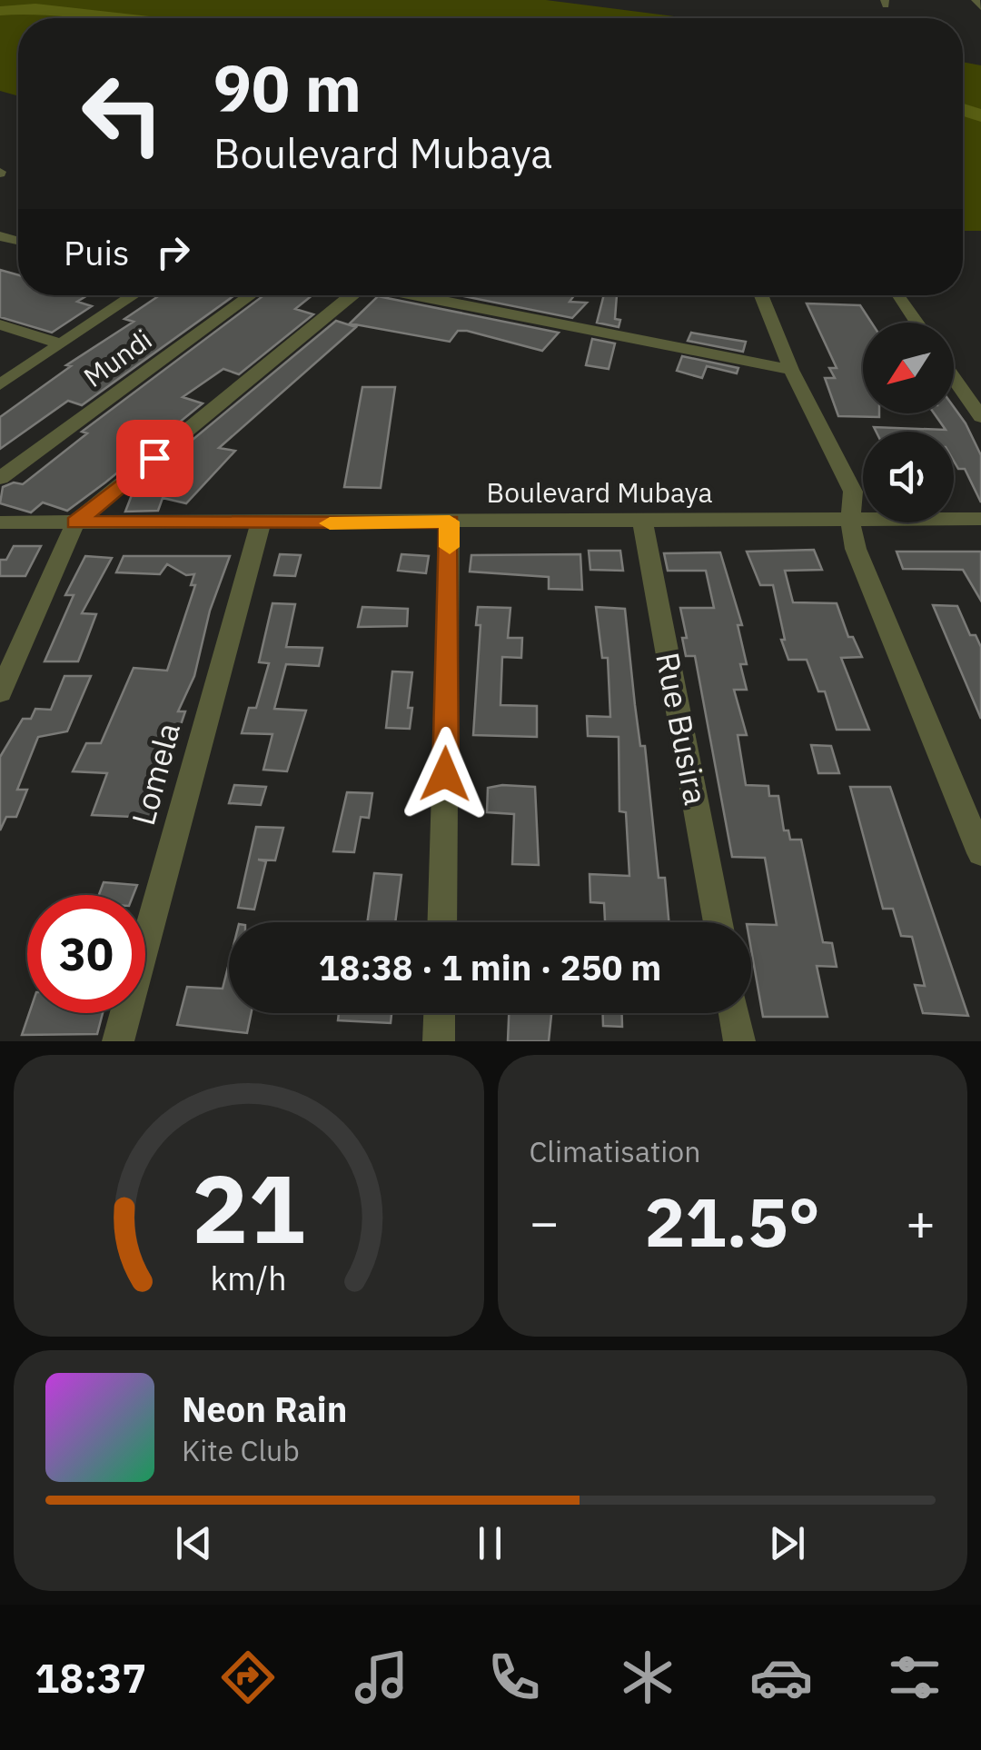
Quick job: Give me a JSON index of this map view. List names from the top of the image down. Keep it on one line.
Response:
{"streets":{"street":["Mundi","Boulevard Mubaya","Rue Busira","Lomela"]},"crossings":[["Boulevard Mubaya","Rue Busira"],["Boulevard Mubaya","Lomela"]],"north":"bottom left","page":{"turn":["90 m","Boulevard Mubaya"],"then":"Puis","limit":"30","trip":"18:38 · 1 min · 250 m","tile":"Climatisation","heat":["−","21.5°","+"],"song":["Neon Rain","Kite Club"],"tabs":"18:37","gauge":["21","km/h"]}}
